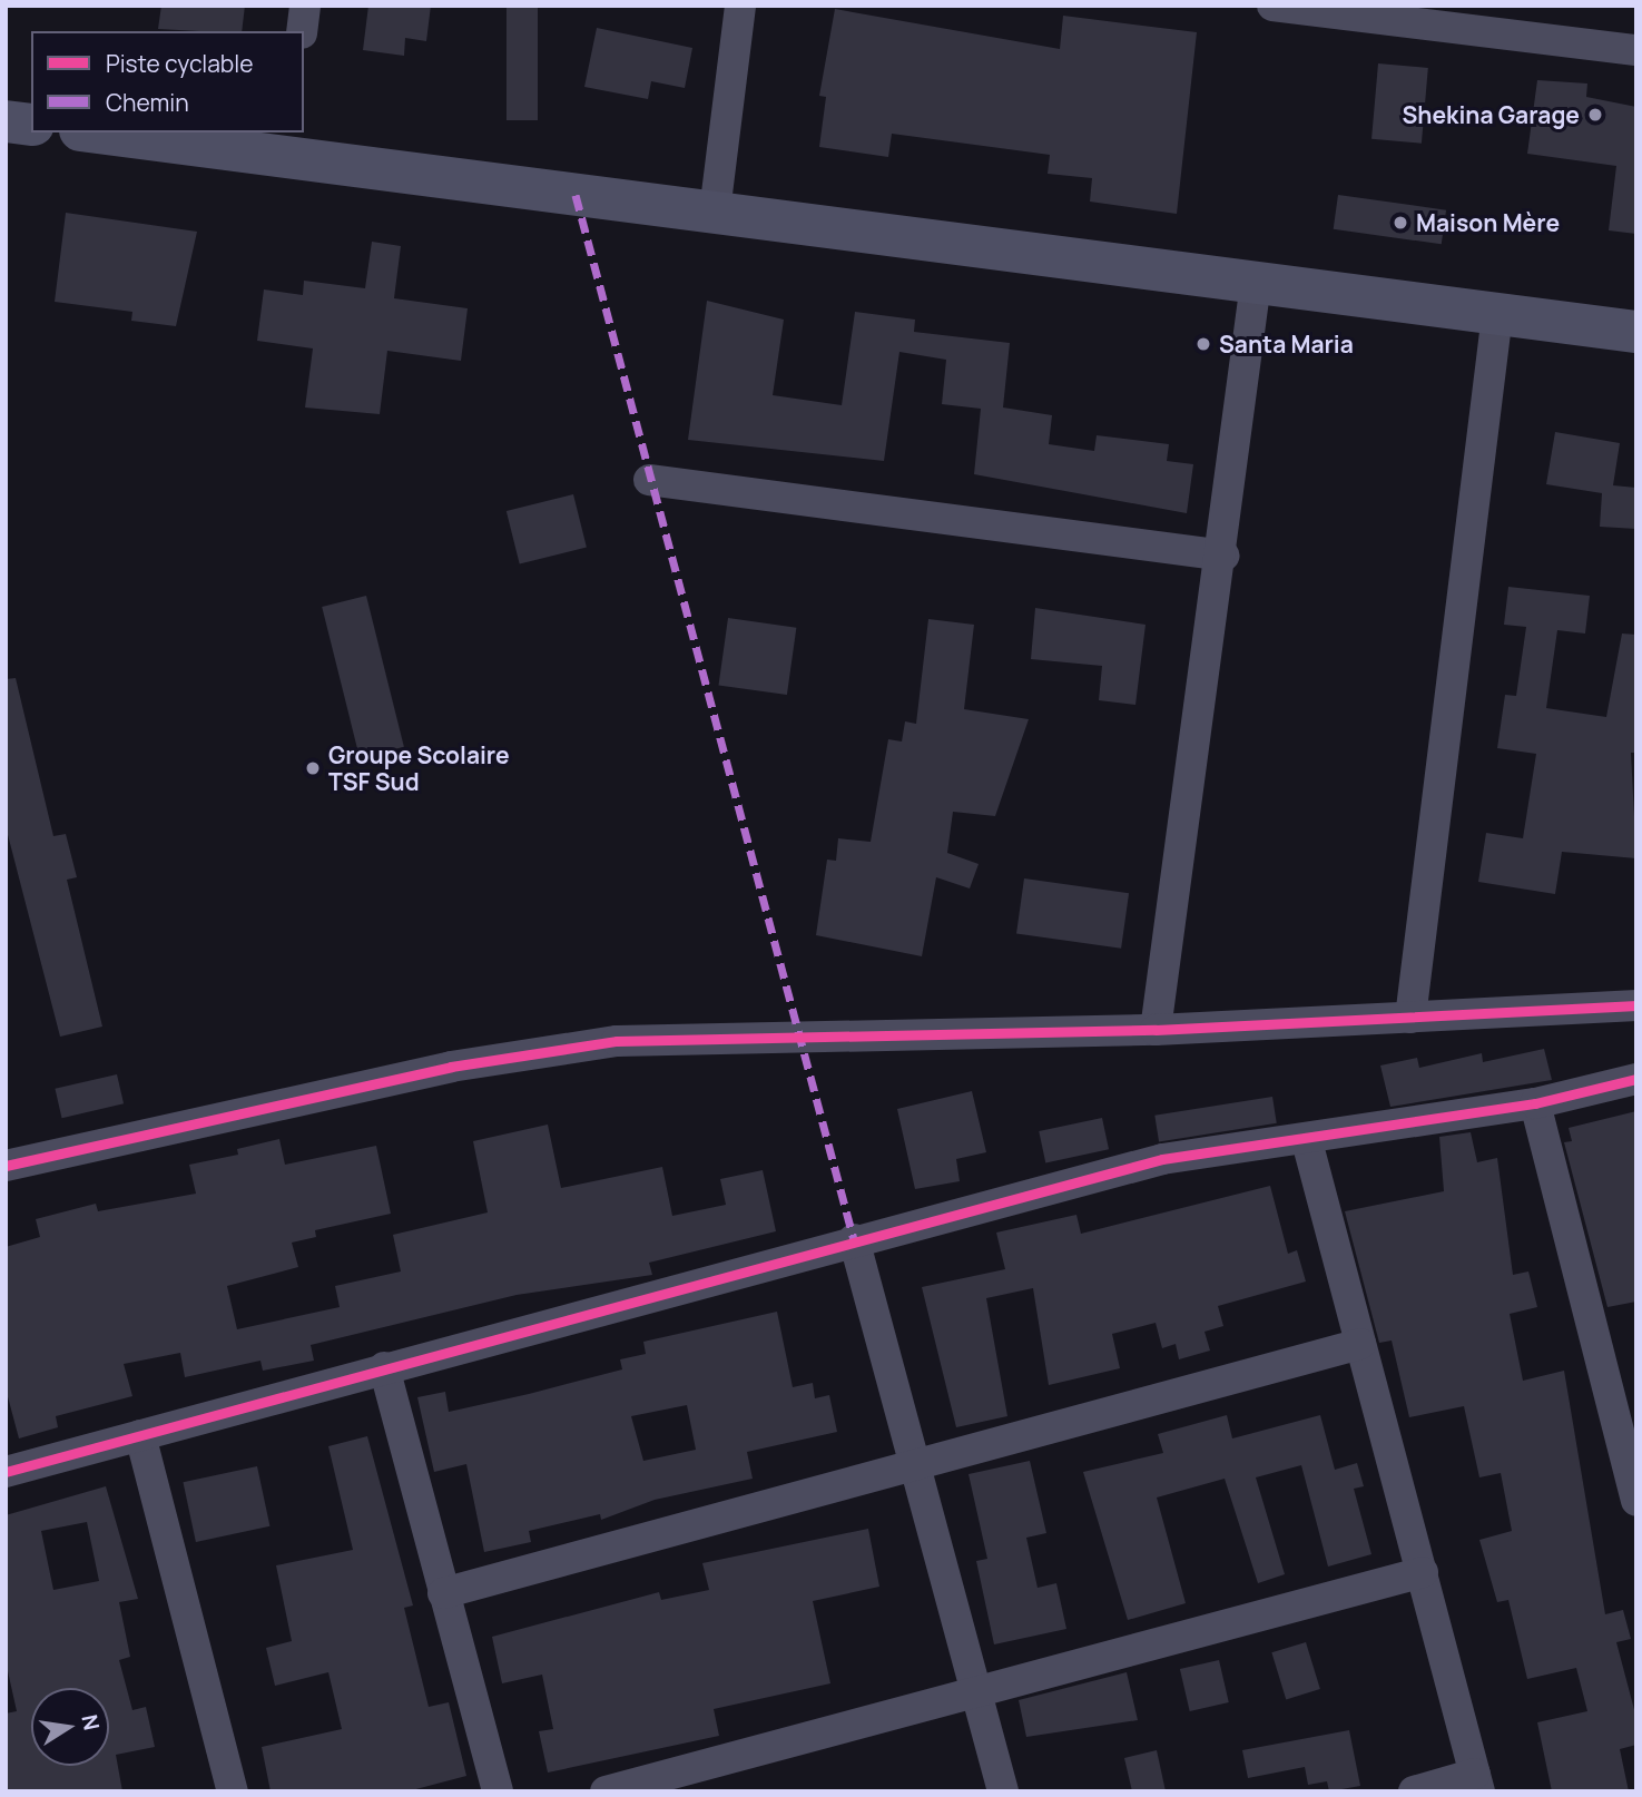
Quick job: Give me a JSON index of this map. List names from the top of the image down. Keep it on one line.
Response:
{"places":["Shekina Garage","Maison Mère","Santa Maria","Groupe Scolaire TSF Sud"],"legend":["Piste cyclable","Chemin"],"north":"right"}
